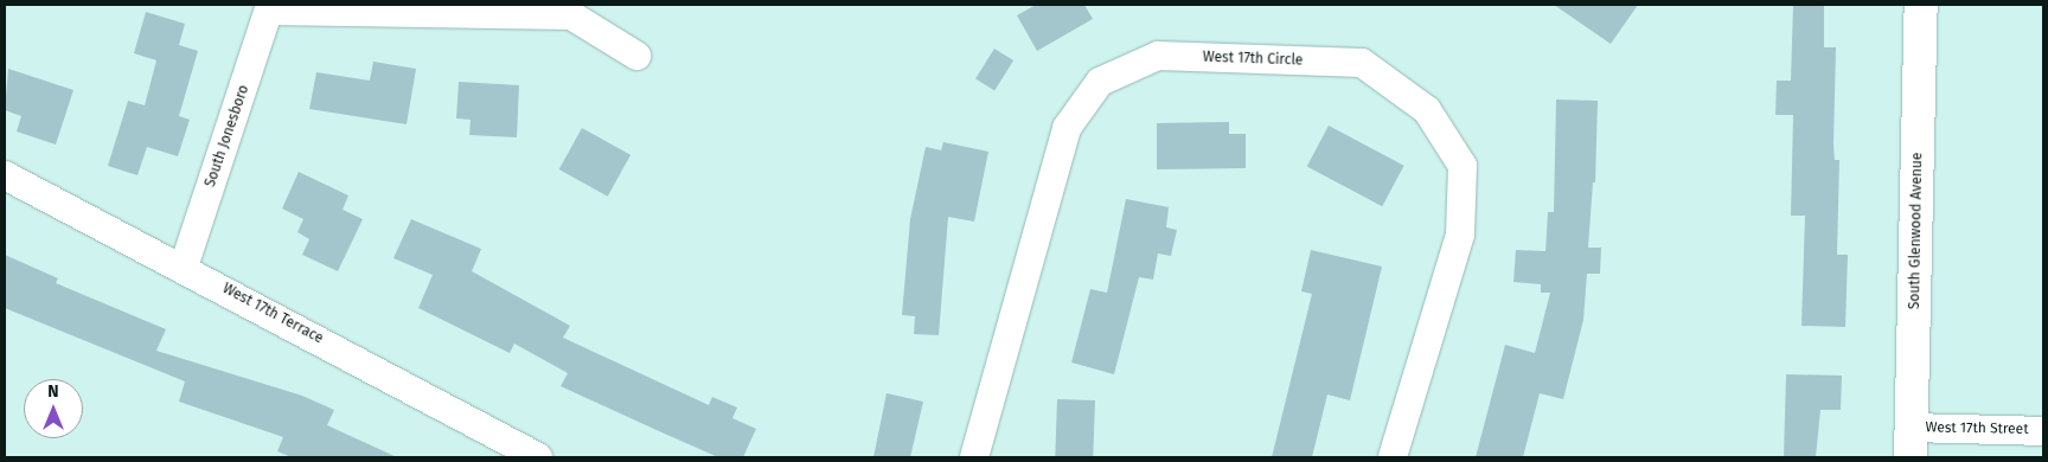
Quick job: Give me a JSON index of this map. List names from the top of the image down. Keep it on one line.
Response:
{"streets":{"street":["West 17th Circle","South Jonesboro","South Glenwood Avenue","West 17th Terrace","West 17th Street"]},"crossings":[["South Jonesboro","West 17th Terrace"],["South Glenwood Avenue","West 17th Street"]],"north":"top"}
